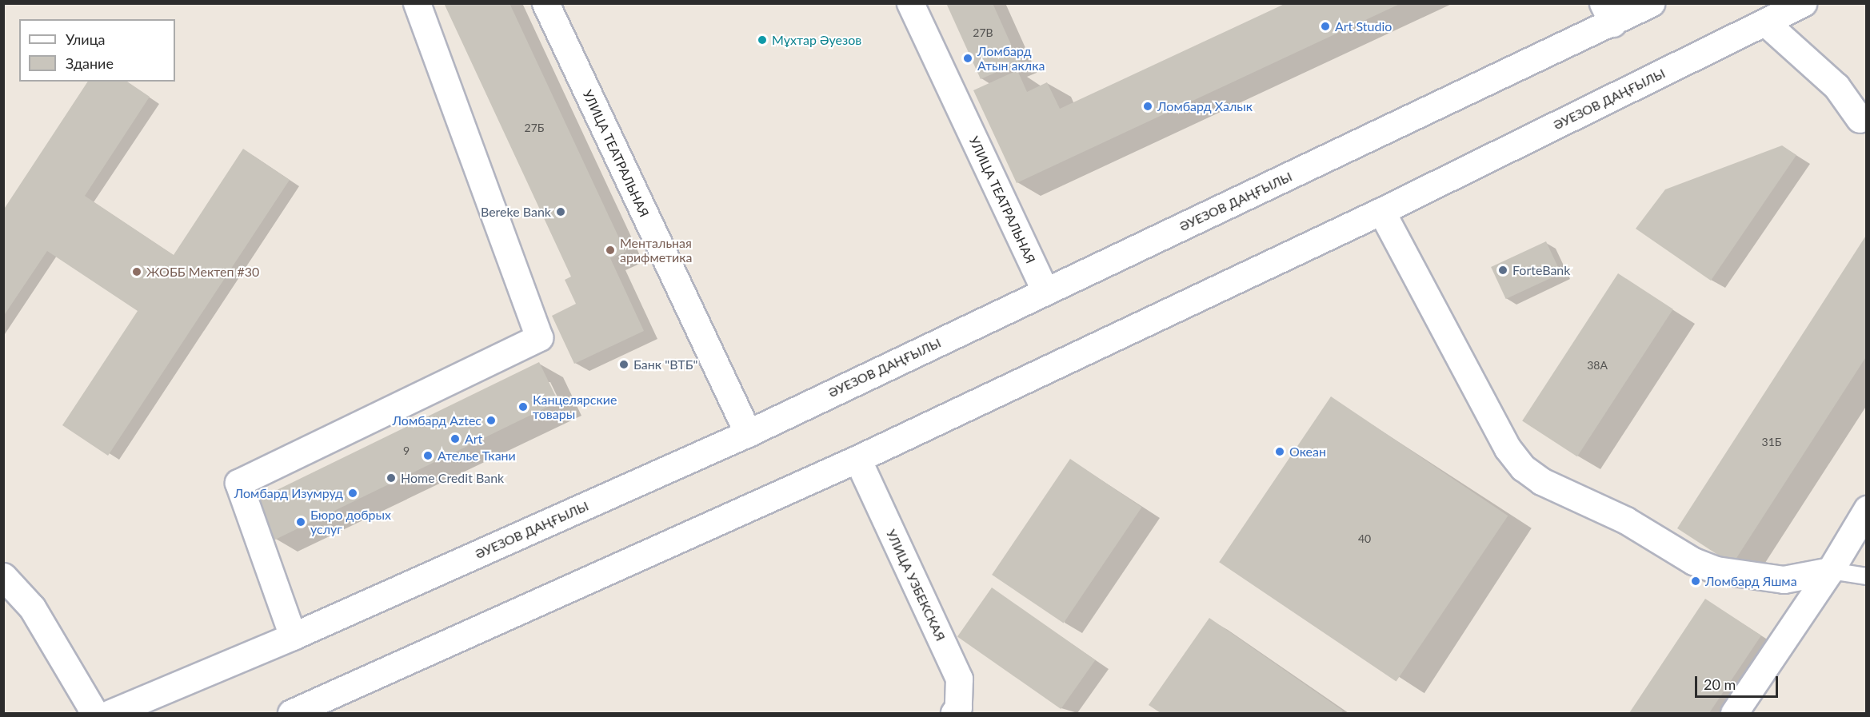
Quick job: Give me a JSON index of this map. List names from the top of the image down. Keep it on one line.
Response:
{"streets":{"main road":["ӘУЕЗОВ ДАҢҒЫЛЫ","УЛИЦА ТЕАТРАЛЬНАЯ","УЛИЦА УЗБЕКСКАЯ"]},"crossings":[["ӘУЕЗОВ ДАҢҒЫЛЫ","УЛИЦА ТЕАТРАЛЬНАЯ"],["ӘУЕЗОВ ДАҢҒЫЛЫ","УЛИЦА УЗБЕКСКАЯ"]],"places":["Art Studio","Мұхтар Әуезов","Ломбард Атын аклка","Ломбард Халык","Bereke Bank","Ментальная арифметика","ForteBank","ЖОББ Мектеп #30","Банк \"ВТБ\"","Канцелярские товары","Ломбард Aztec","Art","Океан","Ателье Ткани","Home Credit Bank","Ломбард Изумруд","Бюро добрых услуг","Ломбард Яшма"],"house_numbers":["27В","27Б","38А","31Б","9","40"],"legend":["Улица","Здание"],"scale_bar":"20 m"}
